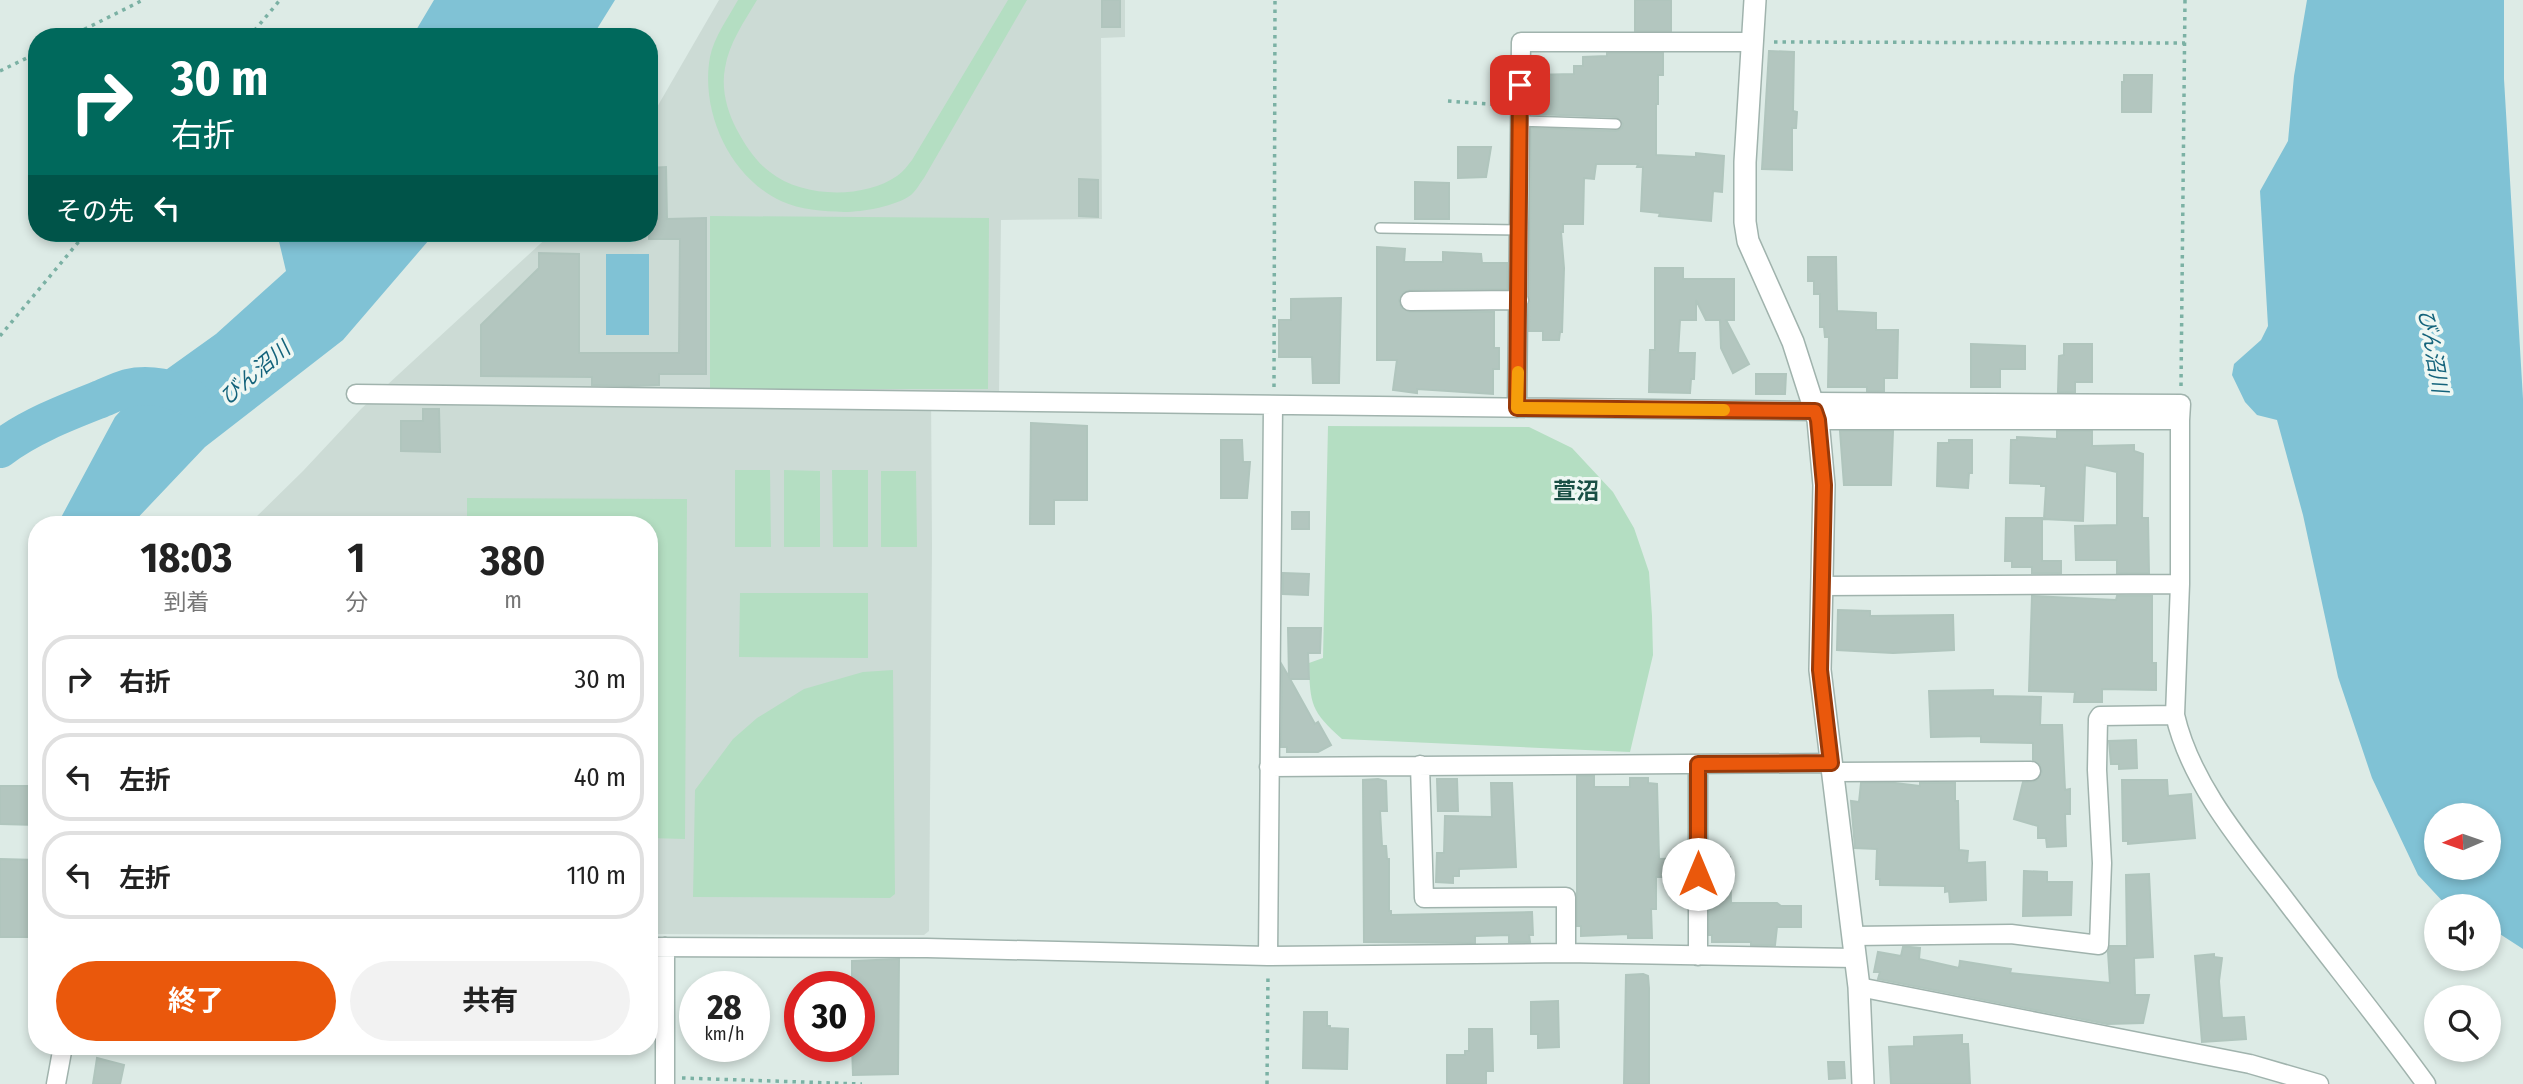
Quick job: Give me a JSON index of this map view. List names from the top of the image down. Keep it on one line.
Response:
{"districts":["萱沼"],"water":["びん沼川"],"north":"left","page":{"turn":["30 m","右折"],"then":"その先","eta":["18:03","到着","1","分","380","m"],"list":[{"name":"右折","value":"30 m"},{"name":"左折","value":"40 m"},{"name":"左折","value":"110 m"}],"buttons":["終了","共有"],"speed":"28 km/h","limit":"30"}}
